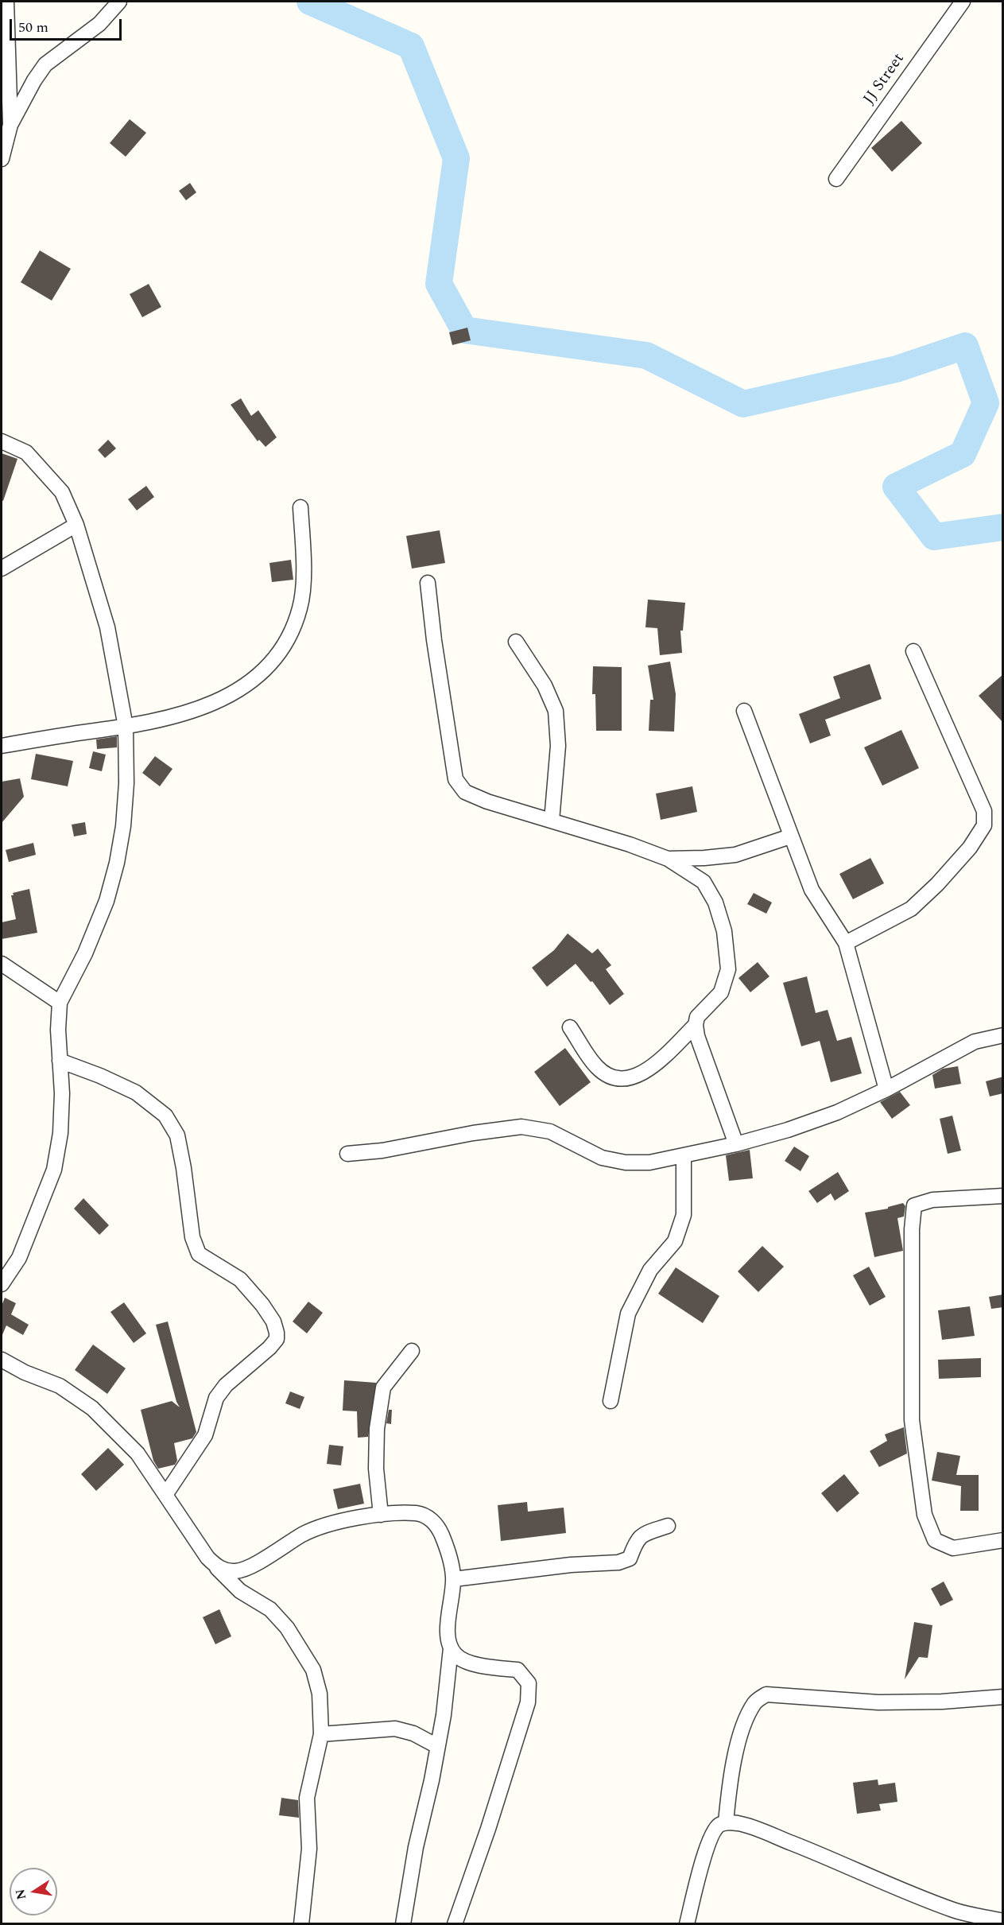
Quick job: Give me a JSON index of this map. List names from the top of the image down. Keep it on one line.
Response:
{"streets":{"street":["JJ Street"]},"scale_bar":"50 m","north":"left"}
